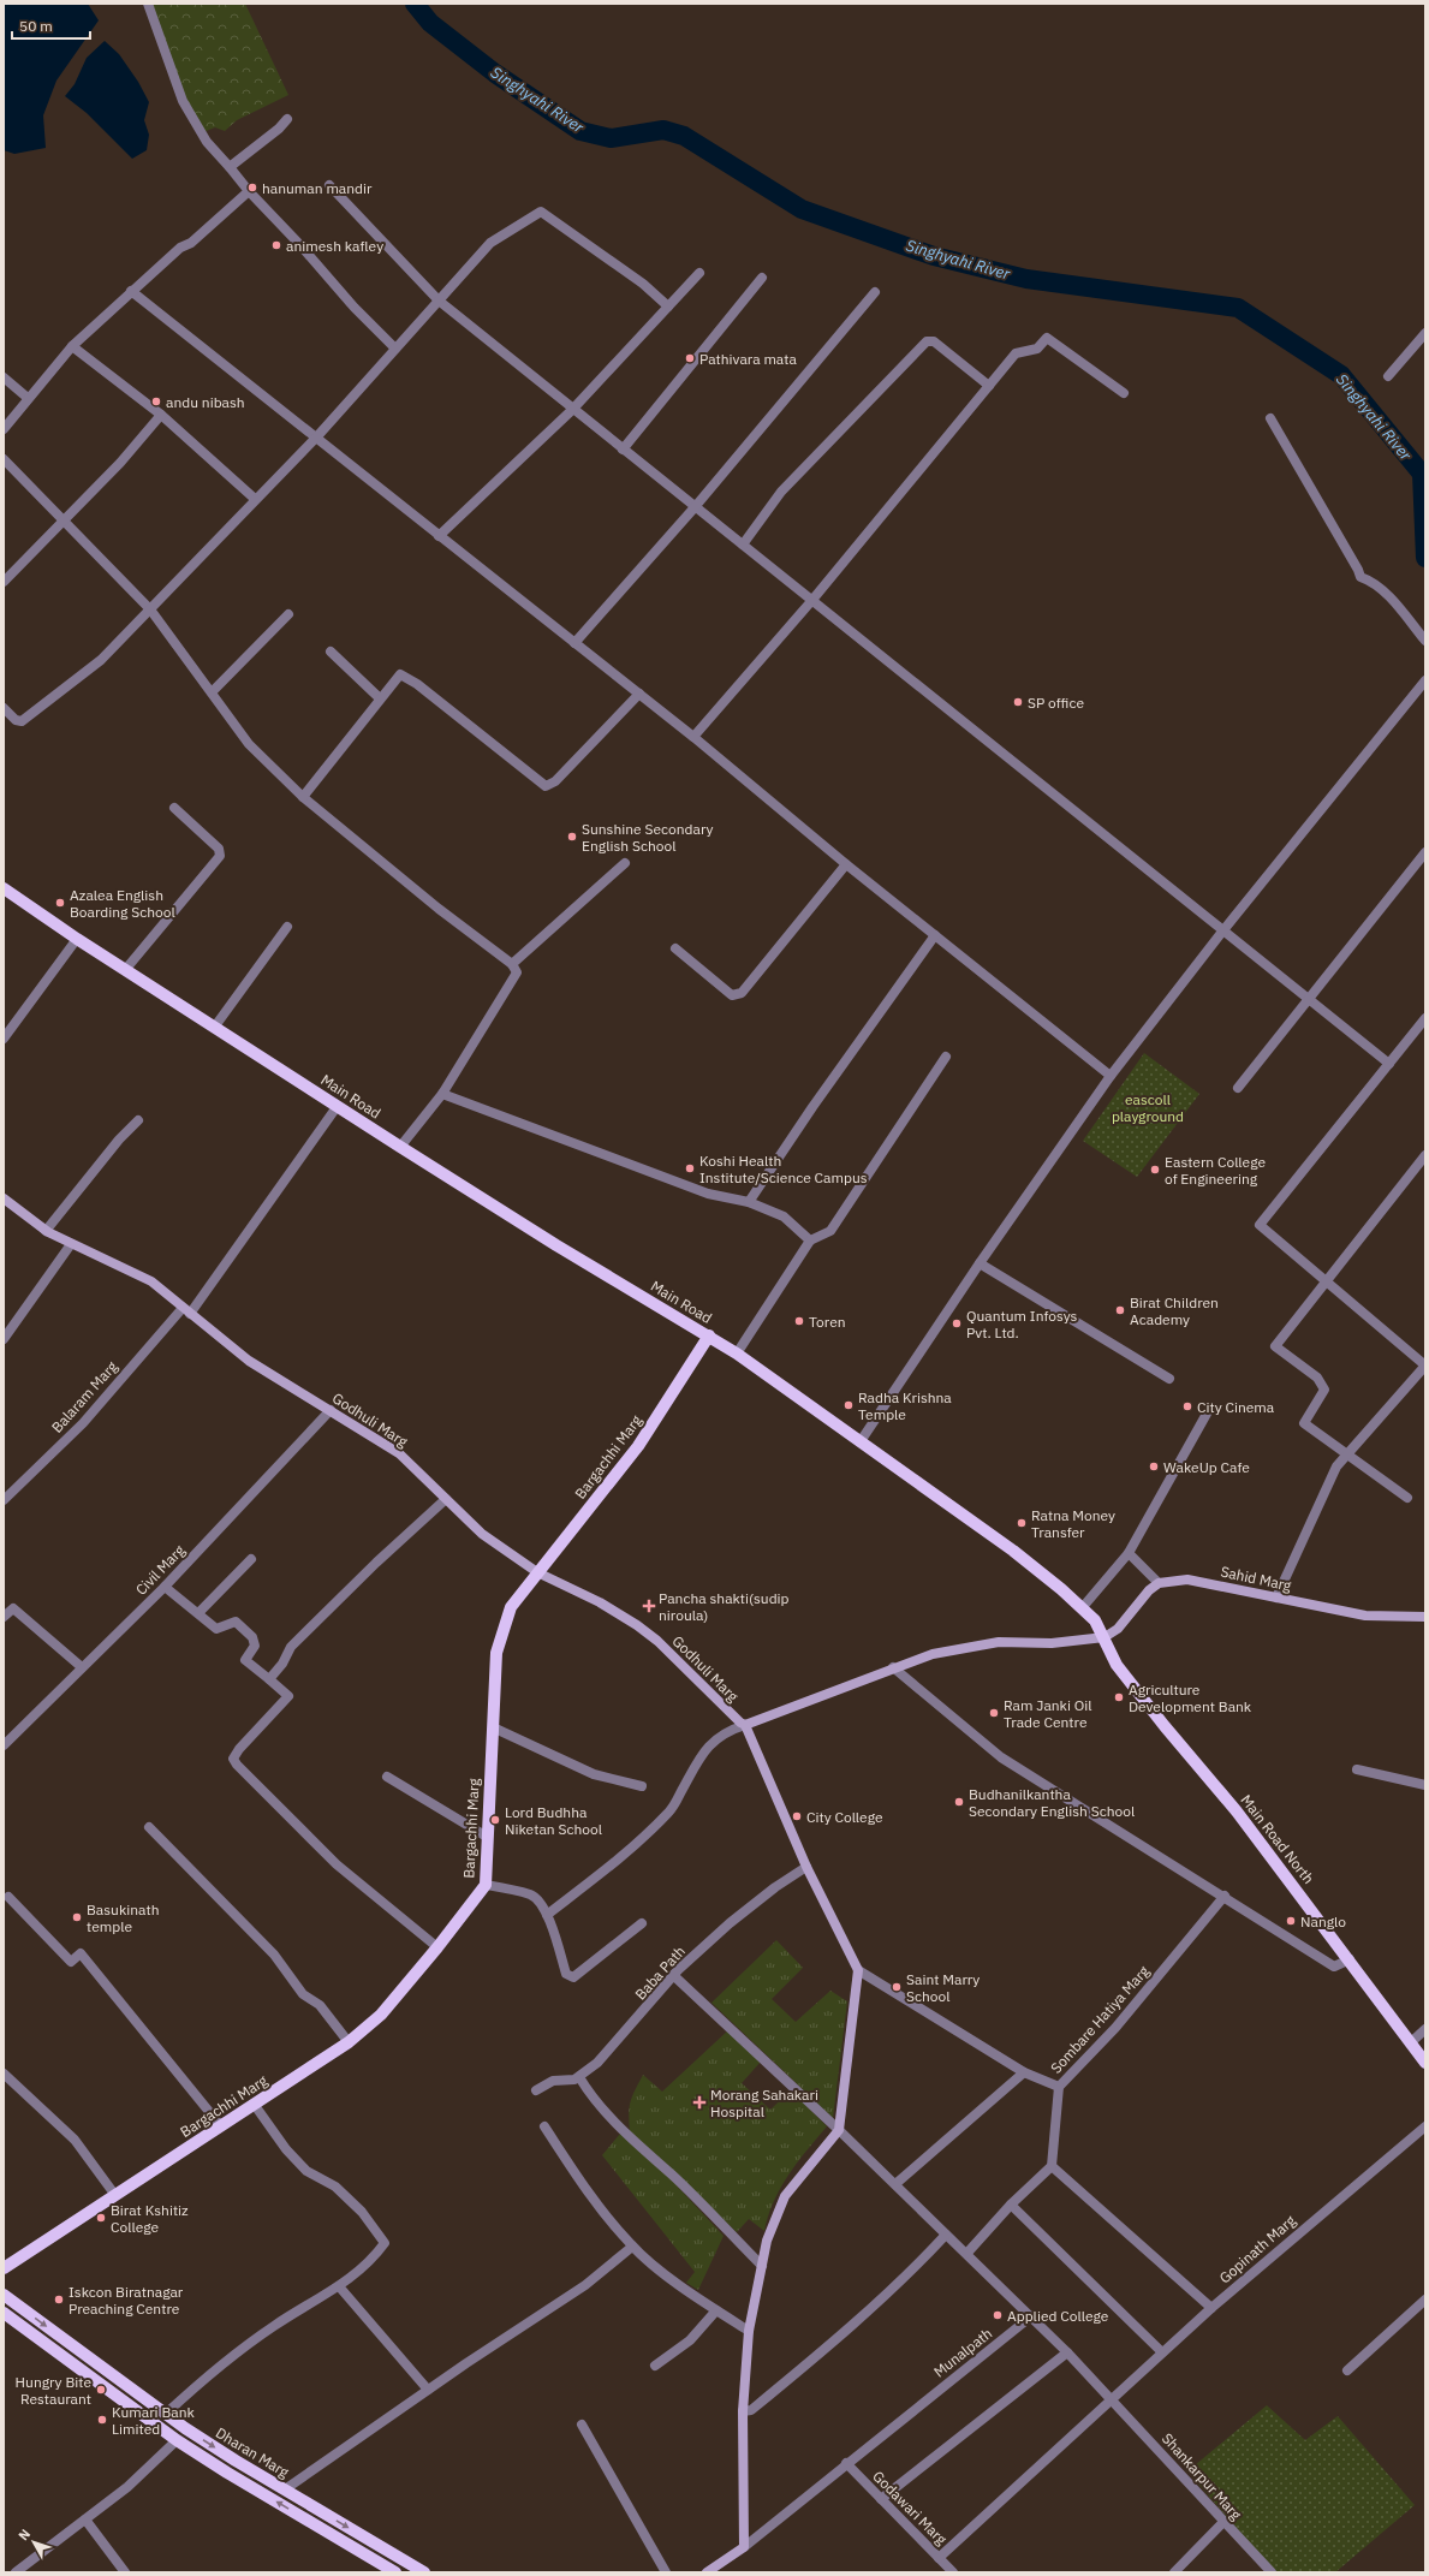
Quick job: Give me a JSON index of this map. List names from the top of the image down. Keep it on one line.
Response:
{"streets":{"main road":["Main Road","Godhuli Marg","Bargachhi Marg","Sahid Marg","Main Road North","Munalpath","Dharan Marg"],"street":["Balaram Marg","Civil Marg","Baba Path","Sombare Hatiya Marg","Gopinath Marg","Shankarpur Marg","Godawari Marg"]},"crossings":[["Main Road","Balaram Marg"],["Main Road","Bargachhi Marg"],["Main Road","Main Road North"],["Balaram Marg","Godhuli Marg"],["Godhuli Marg","Bargachhi Marg"],["Godhuli Marg","Civil Marg"],["Gopinath Marg","Shankarpur Marg"],["Gopinath Marg","Godawari Marg"],["Munalpath","Shankarpur Marg"],["Munalpath","Godawari Marg"]],"water":["Singhyahi River"],"parks":["eascoll playground"],"places":{"other":["hanuman mandir","animesh kafley","Pathivara mata","andu nibash","SP office","Sunshine Secondary English School","Azalea English Boarding School","Koshi Health Institute/Science Campus","Eastern College of Engineering","Birat Children Academy","Toren","Quantum Infosys Pvt. Ltd.","Radha Krishna Temple","City Cinema","WakeUp Cafe","Ratna Money Transfer","Agriculture Development Bank","Ram Janki Oil Trade Centre","Budhanilkantha Secondary English School","City College","Lord Budhha Niketan School","Basukinath temple","Nanglo","Saint Marry School","Birat Kshitiz College","Iskcon Biratnagar Preaching Centre","Applied College","Hungry Bite Restaurant","Kumari Bank Limited"],"health":["Pancha shakti(sudip niroula)","Morang Sahakari Hospital"]},"scale_bar":"50 m","north":"top left"}
